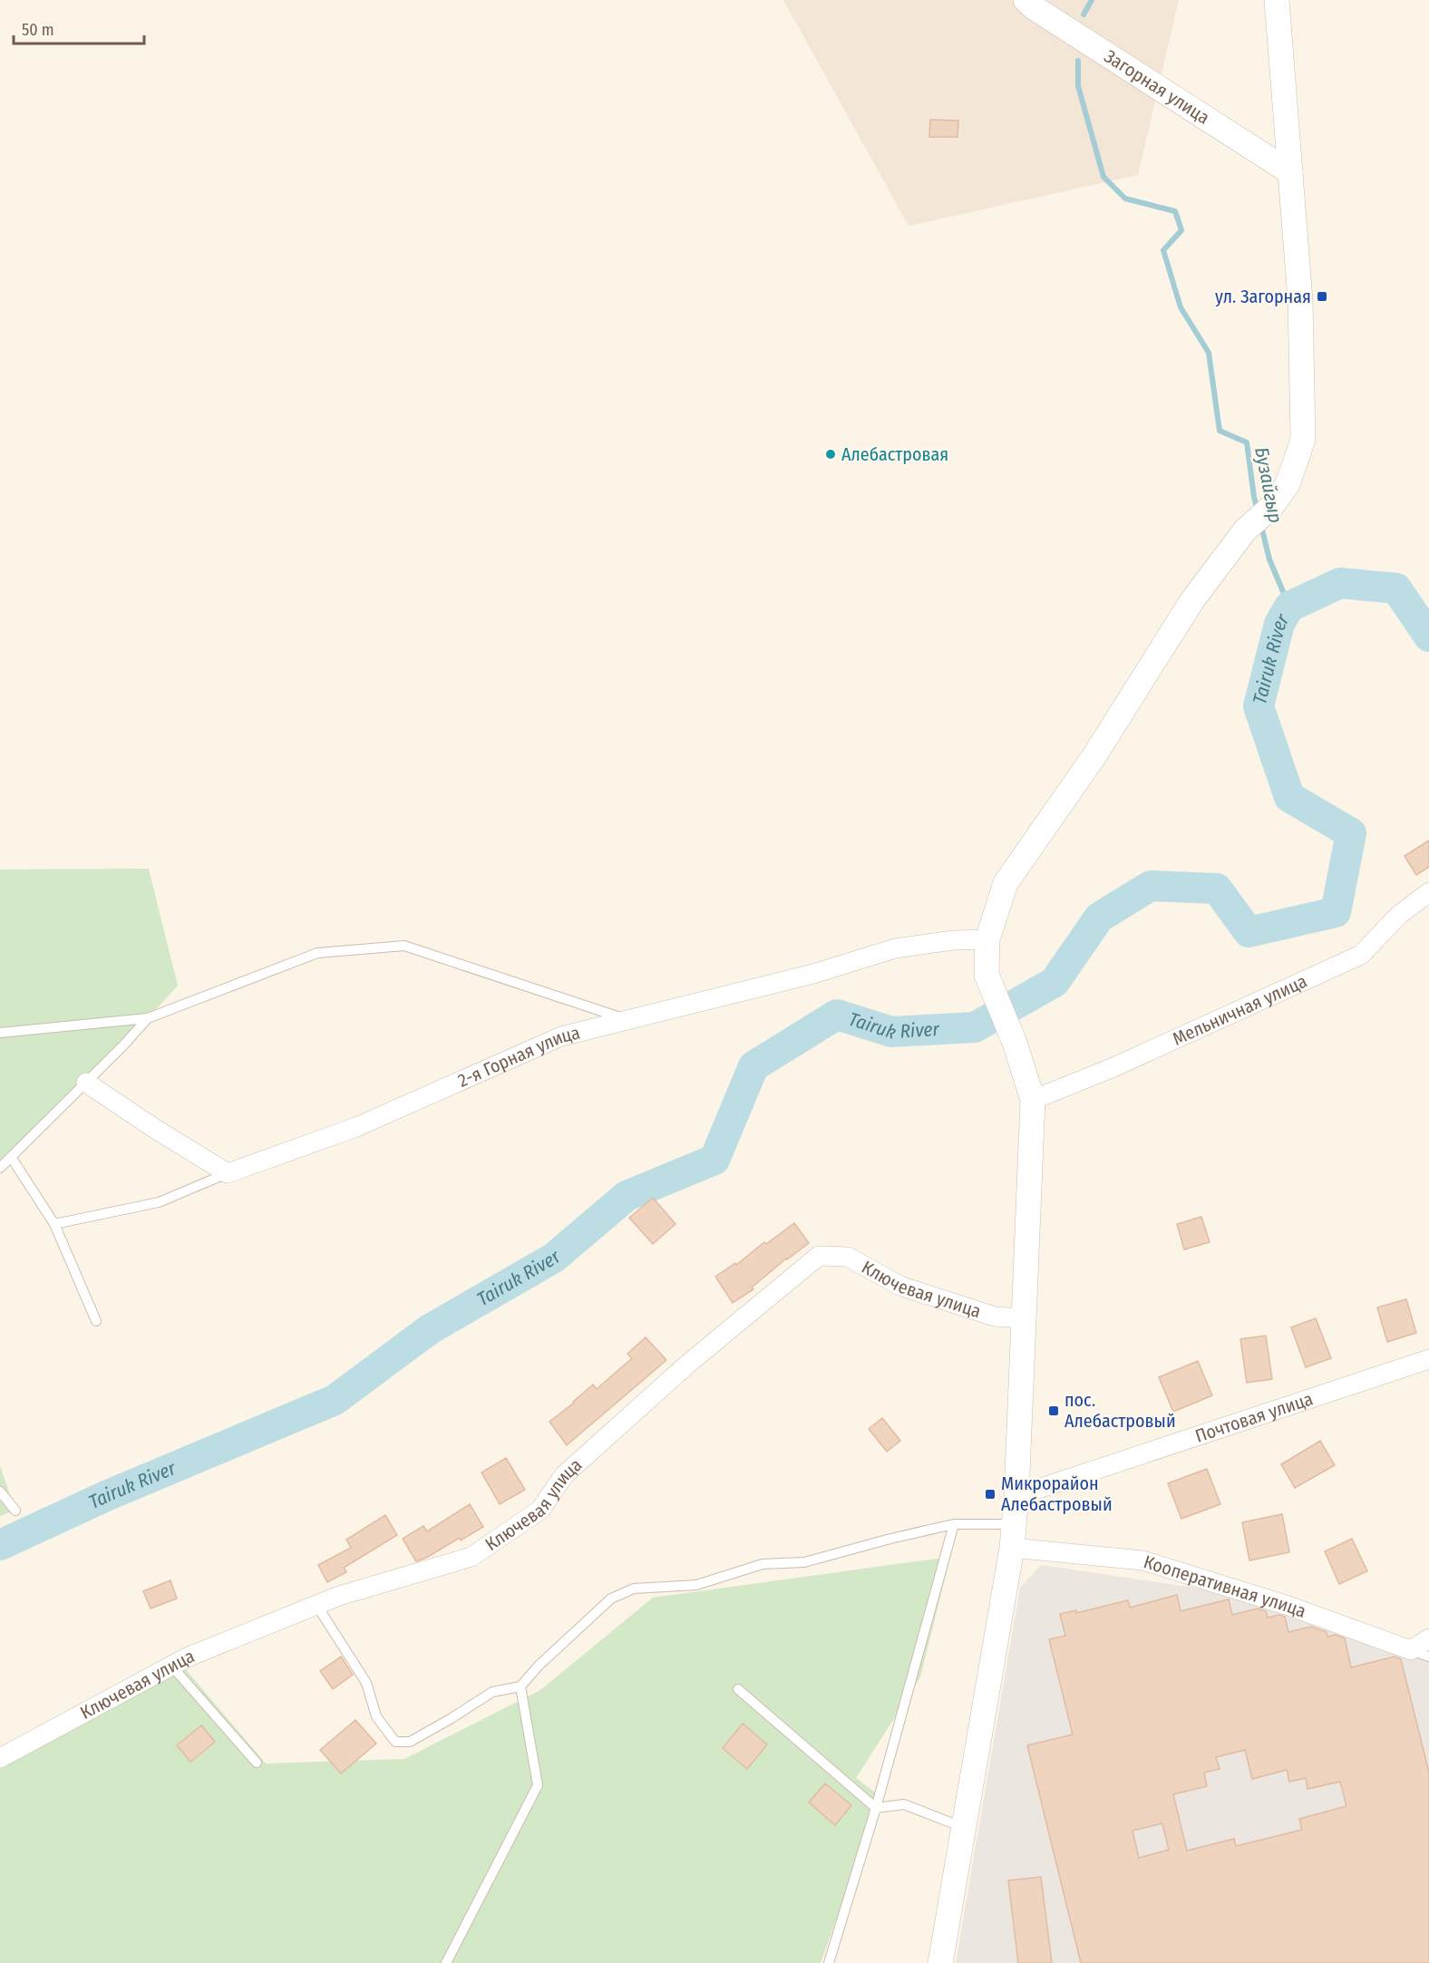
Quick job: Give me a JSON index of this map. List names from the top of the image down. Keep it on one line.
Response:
{"streets":{"street":["Загорная улица","Мельничная улица","2-я Горная улица","Ключевая улица","Почтовая улица","Кооперативная улица"]},"water":["Бузайгыр","Tairuk River"],"places":{"transit":["ул. Загорная","пос. Алебастровый","Микрорайон Алебастровый"],"other":["Алебастровая"]},"scale_bar":"50 m"}
